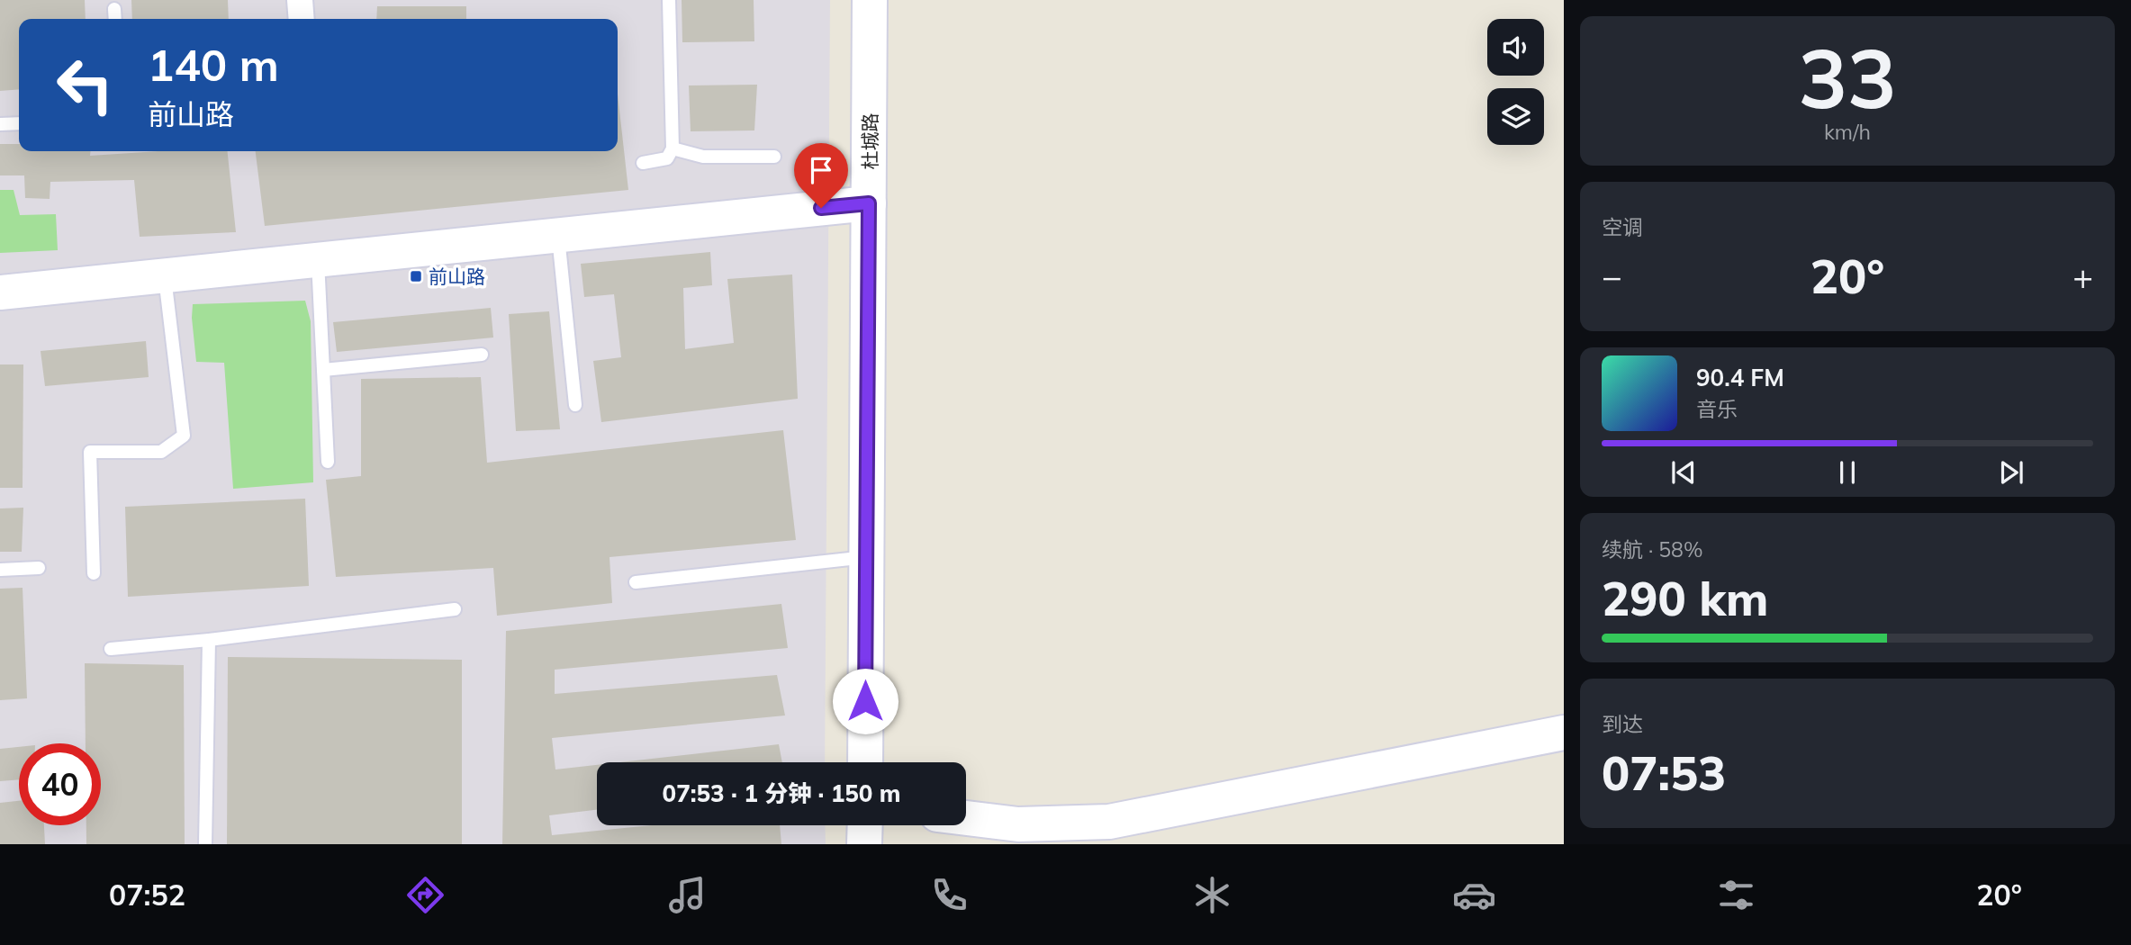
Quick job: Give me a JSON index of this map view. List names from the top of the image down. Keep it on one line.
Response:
{"streets":{"street":["杜城路"]},"places":{"transit":["前山路"]},"page":{"tile":[["33","km/h"],"空调",["续航 · 58%","290 km"],["到达","07:53"]],"turn":["140 m","前山路"],"heat":["−","20°","+"],"song":["90.4 FM","音乐"],"limit":"40","trip":"07:53 · 1 分钟 · 150 m","tabs":["07:52","20°"]}}
